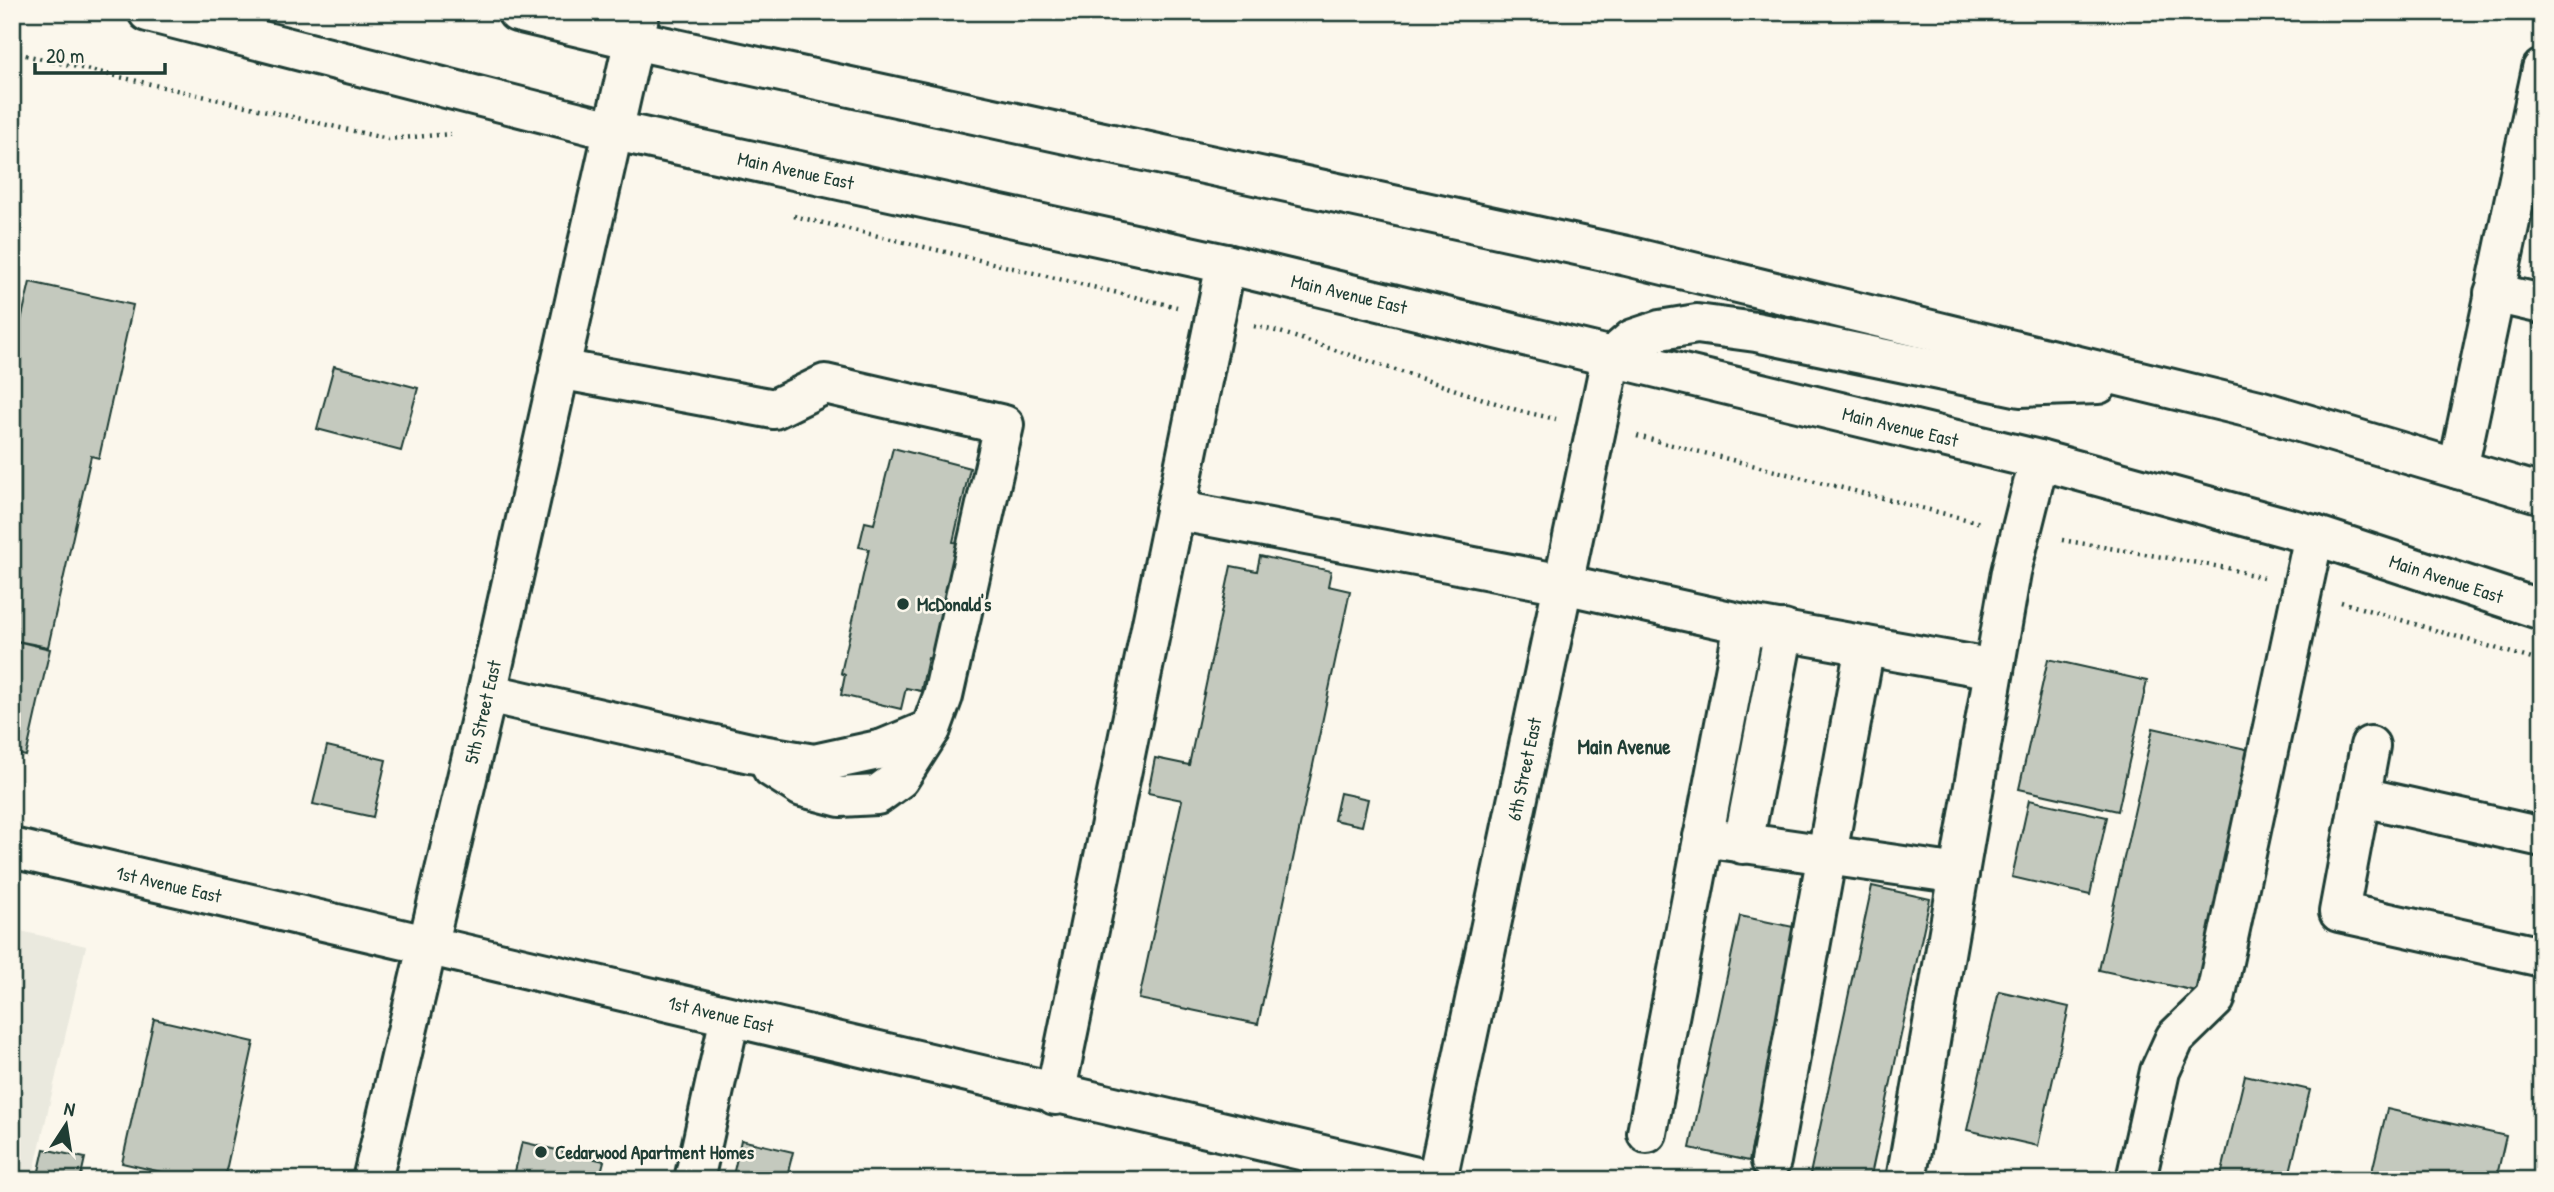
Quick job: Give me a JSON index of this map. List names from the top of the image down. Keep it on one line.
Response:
{"streets":{"main road":["Main Avenue East","5th Street East","6th Street East","1st Avenue East"]},"crossings":[["Main Avenue East","5th Street East"],["Main Avenue East","6th Street East"],["5th Street East","1st Avenue East"]],"districts":["Main Avenue"],"places":["McDonald's","Cedarwood Apartment Homes"],"scale_bar":"20 m","north":"top"}
